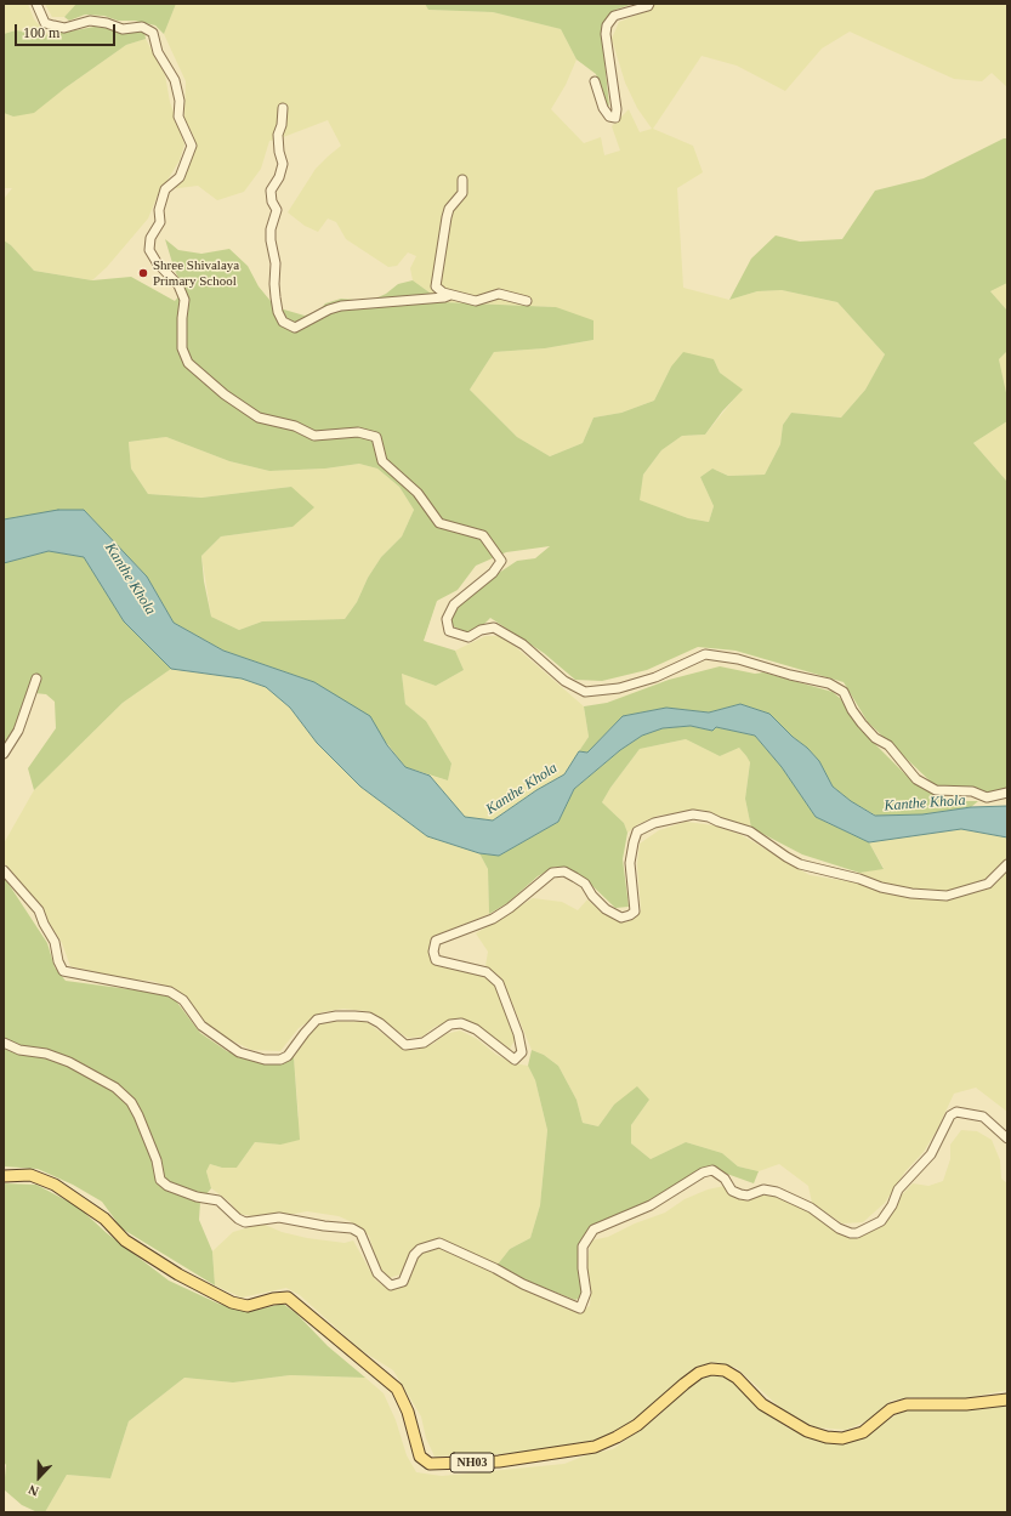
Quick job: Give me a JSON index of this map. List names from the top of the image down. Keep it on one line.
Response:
{"streets":{"main road":["NH03"]},"water":["Kanthe Khola"],"places":["Shree Shivalaya Primary School"],"scale_bar":"100 m","north":"bottom"}
